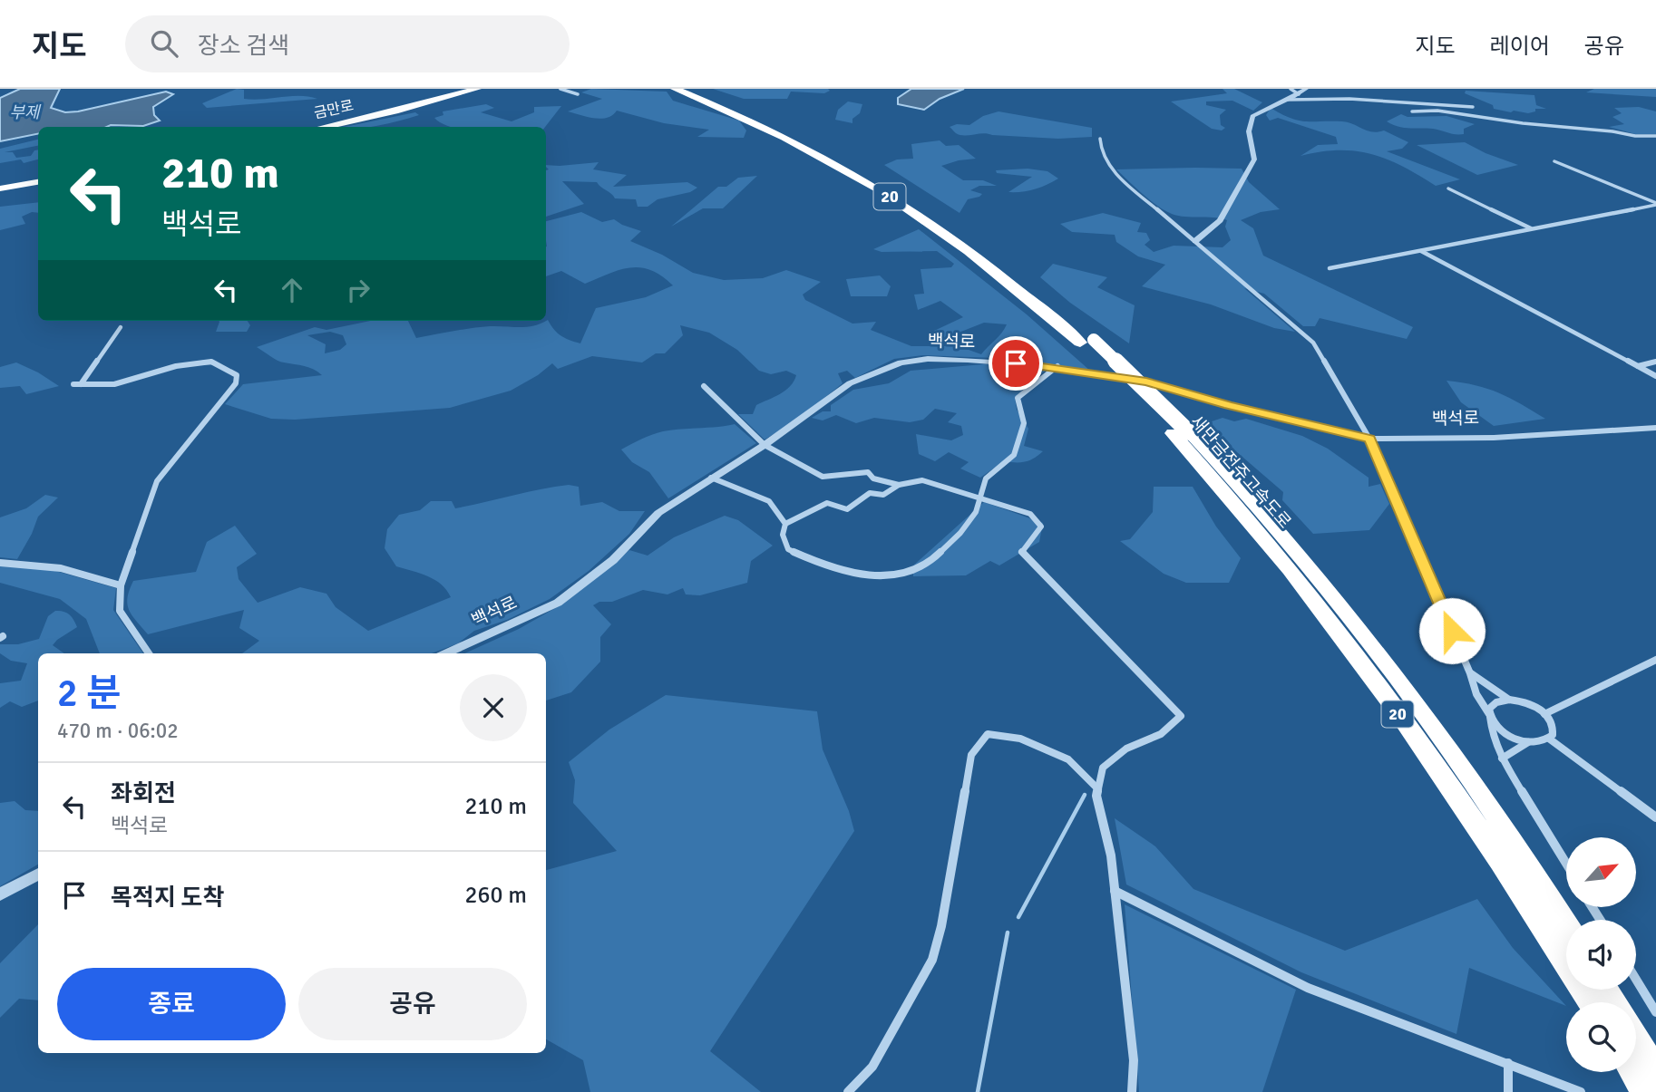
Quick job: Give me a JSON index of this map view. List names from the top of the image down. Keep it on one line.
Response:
{"streets":{"highway":["금만로","20","새만금전주고속도로"],"street":["백석로"]},"water":["부제"],"north":"top right","page":{"header":"지도","search":"장소 검색","nav":["지도","레이어","공유"],"turn":["210 m","백석로"],"heading":["2 분","470 m · 06:02"],"list":[{"name":"좌회전","note":"백석로","value":"210 m"},{"name":"목적지 도착","value":"260 m"}],"buttons":["종료","공유"]}}
